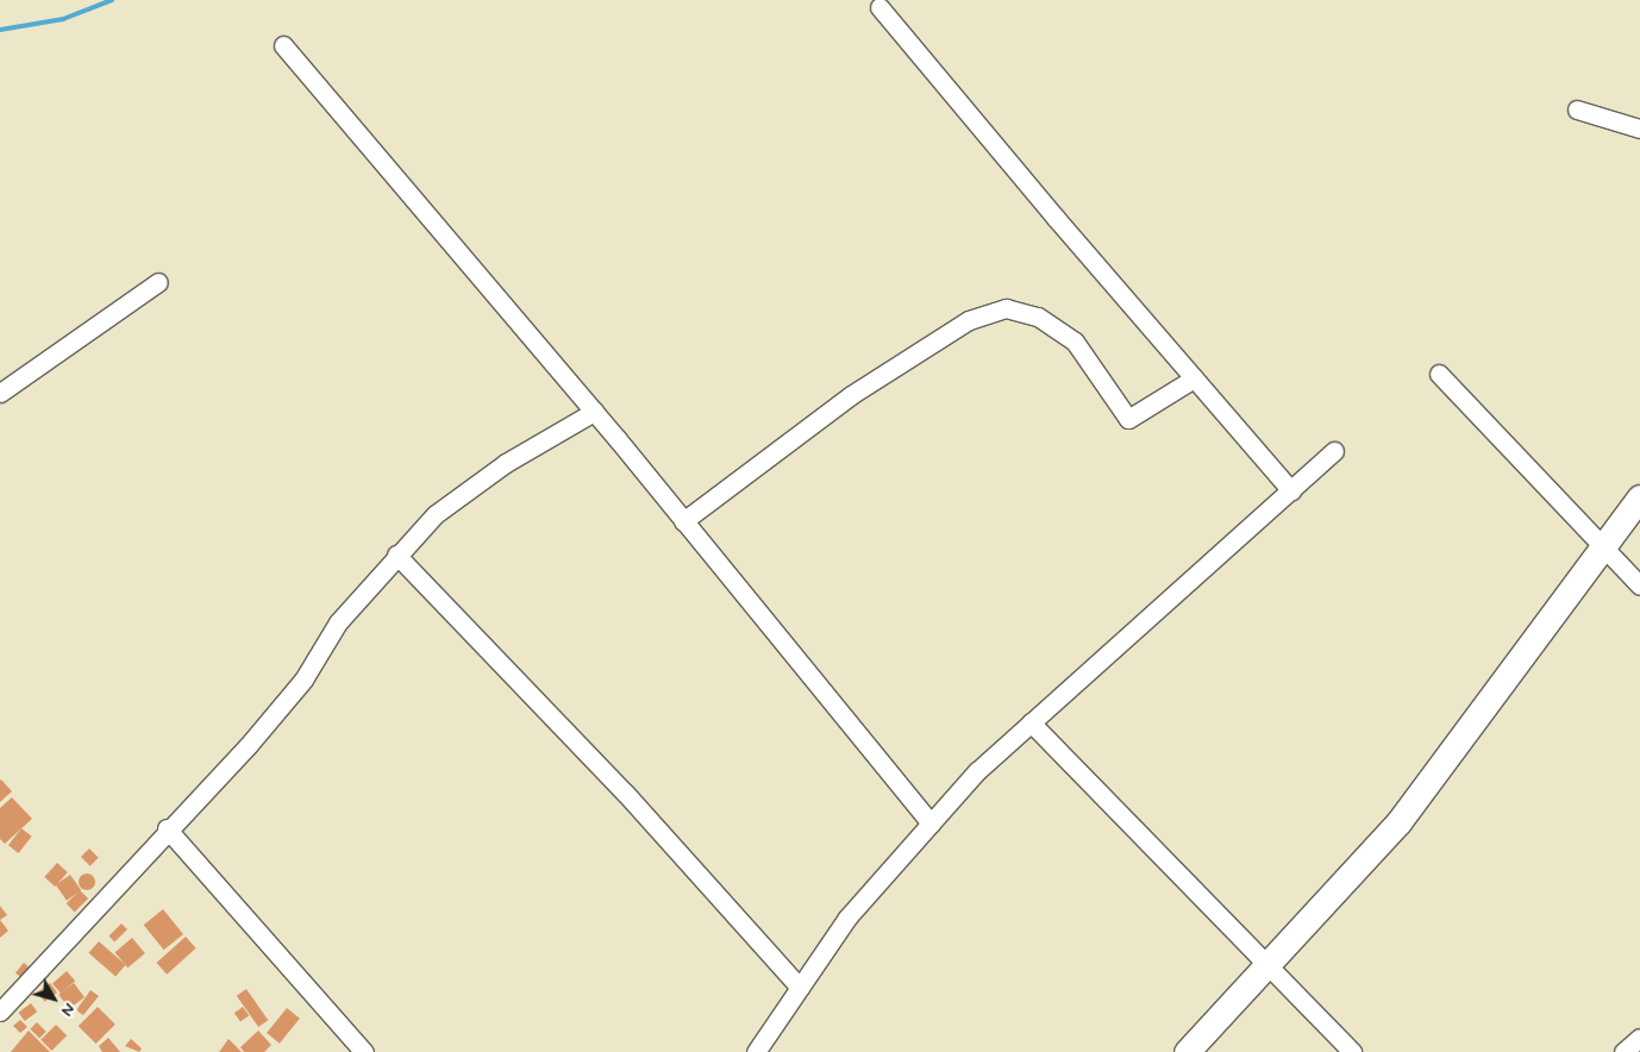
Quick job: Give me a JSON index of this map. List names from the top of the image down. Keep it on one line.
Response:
{"north":"bottom right"}
